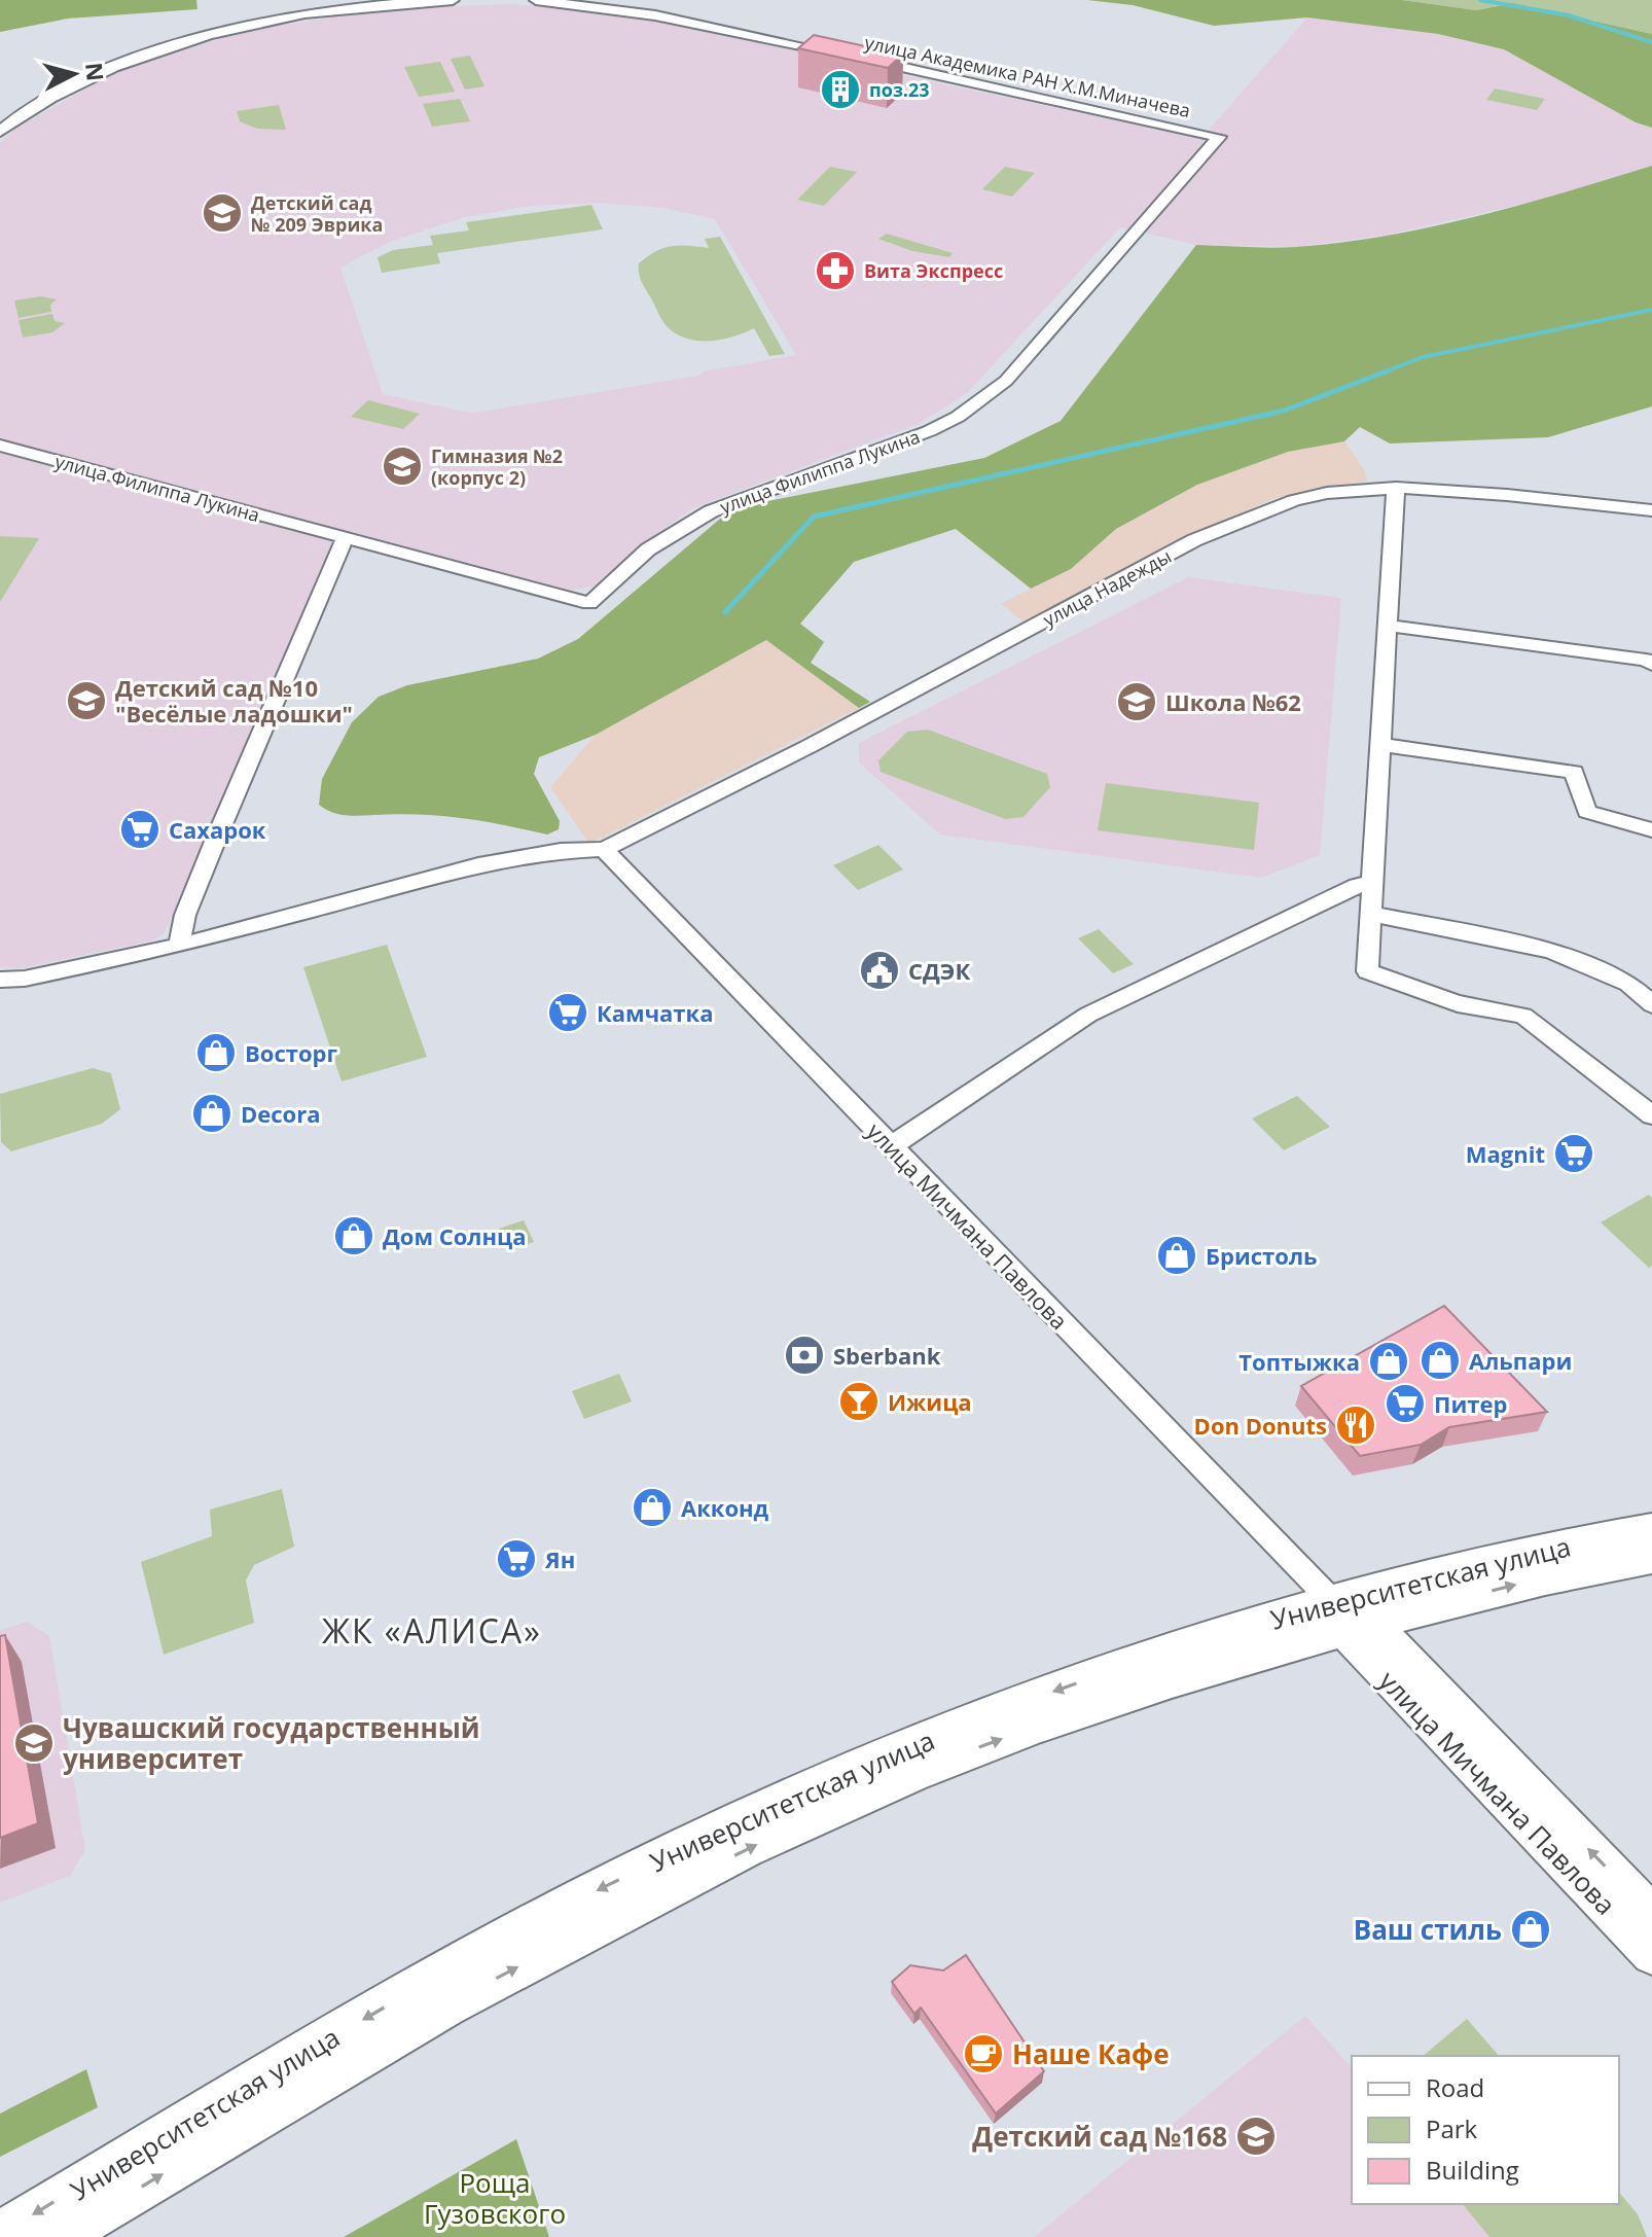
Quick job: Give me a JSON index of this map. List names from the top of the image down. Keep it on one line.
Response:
{"streets":{"main road":["улица Мичмана Павлова","Университетская улица"],"street":["улица Академика РАН Х.М.Миначева","улица Филиппа Лукина","улица Надежды"]},"crossings":[["улица Академика РАН Х.М.Миначева","улица Филиппа Лукина"],["улица Надежды","улица Мичмана Павлова"],["улица Мичмана Павлова","Университетская улица"]],"districts":["ЖК «АЛИСА»"],"parks":["Роща Гузовского"],"places":{"building":["поз.23"],"school or university":["Детский сад № 209 Эврика","Гимназия №2 (корпус 2)","Детский сад №10 \"Весёлые ладошки\"","Школа №62","Чувашский государственный университет","Детский сад №168"],"pharmacy":["Вита Экспресс"],"supermarket":["Сахарок","Камчатка","Magnit","Питер","Ян"],"public building":["СДЭК"],"shop":["Восторг","Decora","Дом Солнца","Бристоль","Альпари","Топтыжка","Акконд","Ваш стиль"],"bank":["Sberbank"],"bar":["Ижица"],"restaurant":["Don Donuts"],"cafe":["Наше Кафе"]},"legend":["Road","Park","Building"],"north":"right"}
